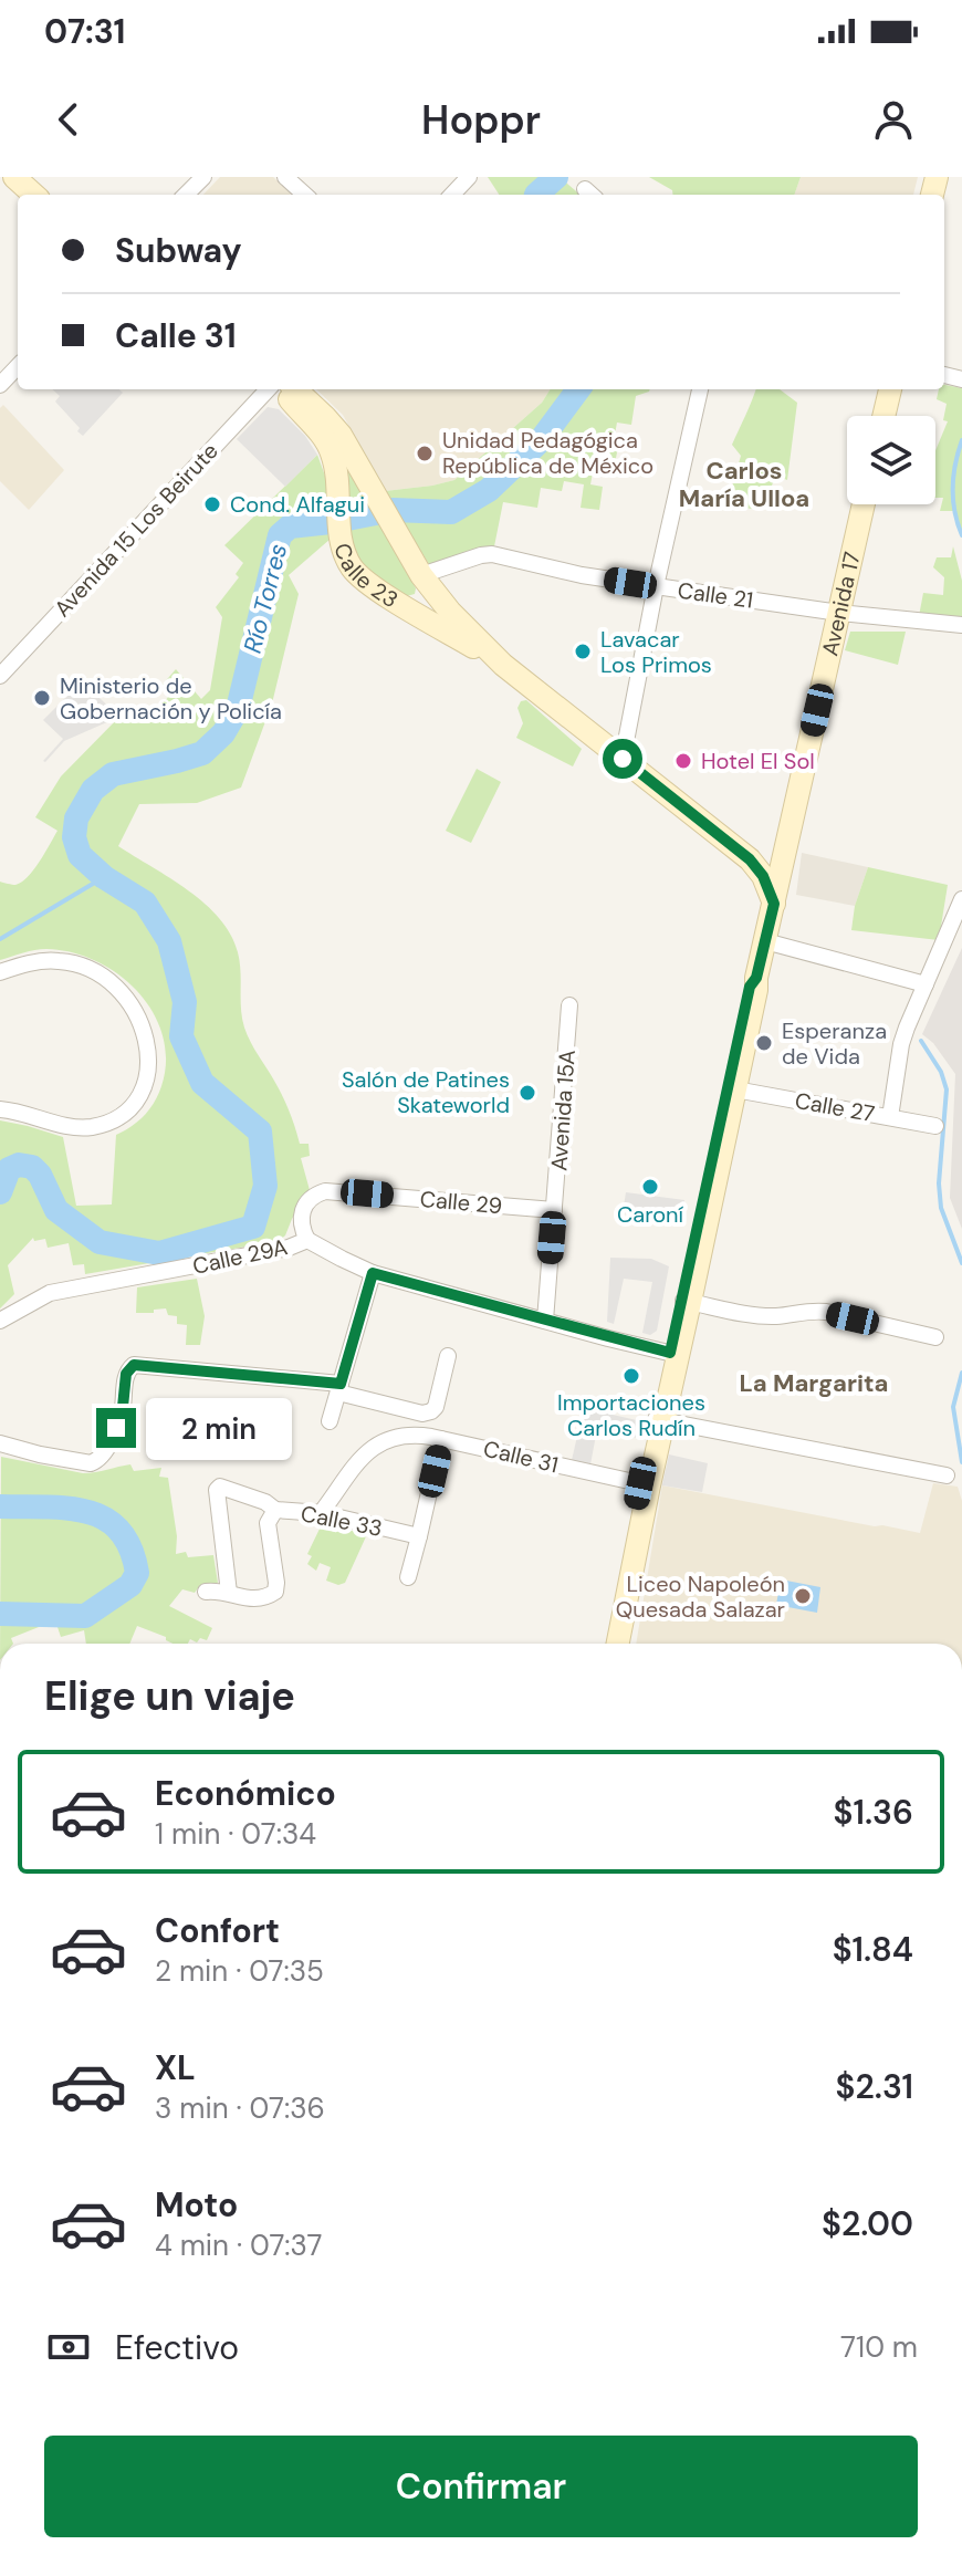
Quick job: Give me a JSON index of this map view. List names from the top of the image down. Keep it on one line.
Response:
{"streets":{"main road":["Calle 23","Avenida 17"],"street":["Avenida 15 Los Beirute","Calle 21","Calle 27","Avenida 15A","Calle 29","Calle 29A","Calle 31","Calle 33"]},"crossings":[["Calle 23","Calle 21"],["Calle 23","Avenida 17"],["Calle 21","Avenida 17"],["Avenida 17","Calle 27"],["Avenida 17","Calle 29A"],["Avenida 17","Calle 31"],["Avenida 15A","Calle 29"],["Avenida 15A","Calle 29A"],["Calle 29","Calle 29A"],["Calle 31","Calle 33"]],"districts":["Carlos María Ulloa","La Margarita"],"water":["Río Torres"],"places":["Unidad Pedagógica República de México","Cond. Alfagui","Lavacar Los Primos","Ministerio de Gobernación y Policía","Hotel El Sol","Esperanza de Vida","Salón de Patines Skateworld","Caroní","Importaciones Carlos Rudín","Liceo Napoleón Quesada Salazar"],"page":{"status":"07:31","header":"Hoppr","banner":["Subway","Calle 31"],"bubble":"2 min","heading":"Elige un viaje","list":[{"name":"Económico","note":"1 min · 07:34","value":"$1.36"},{"name":"Confort","note":"2 min · 07:35","value":"$1.84"},{"name":"XL","note":"3 min · 07:36","value":"$2.31"},{"name":"Moto","note":"4 min · 07:37","value":"$2.00"}],"pay":["Efectivo","710 m"],"buttons":"Confirmar"}}
